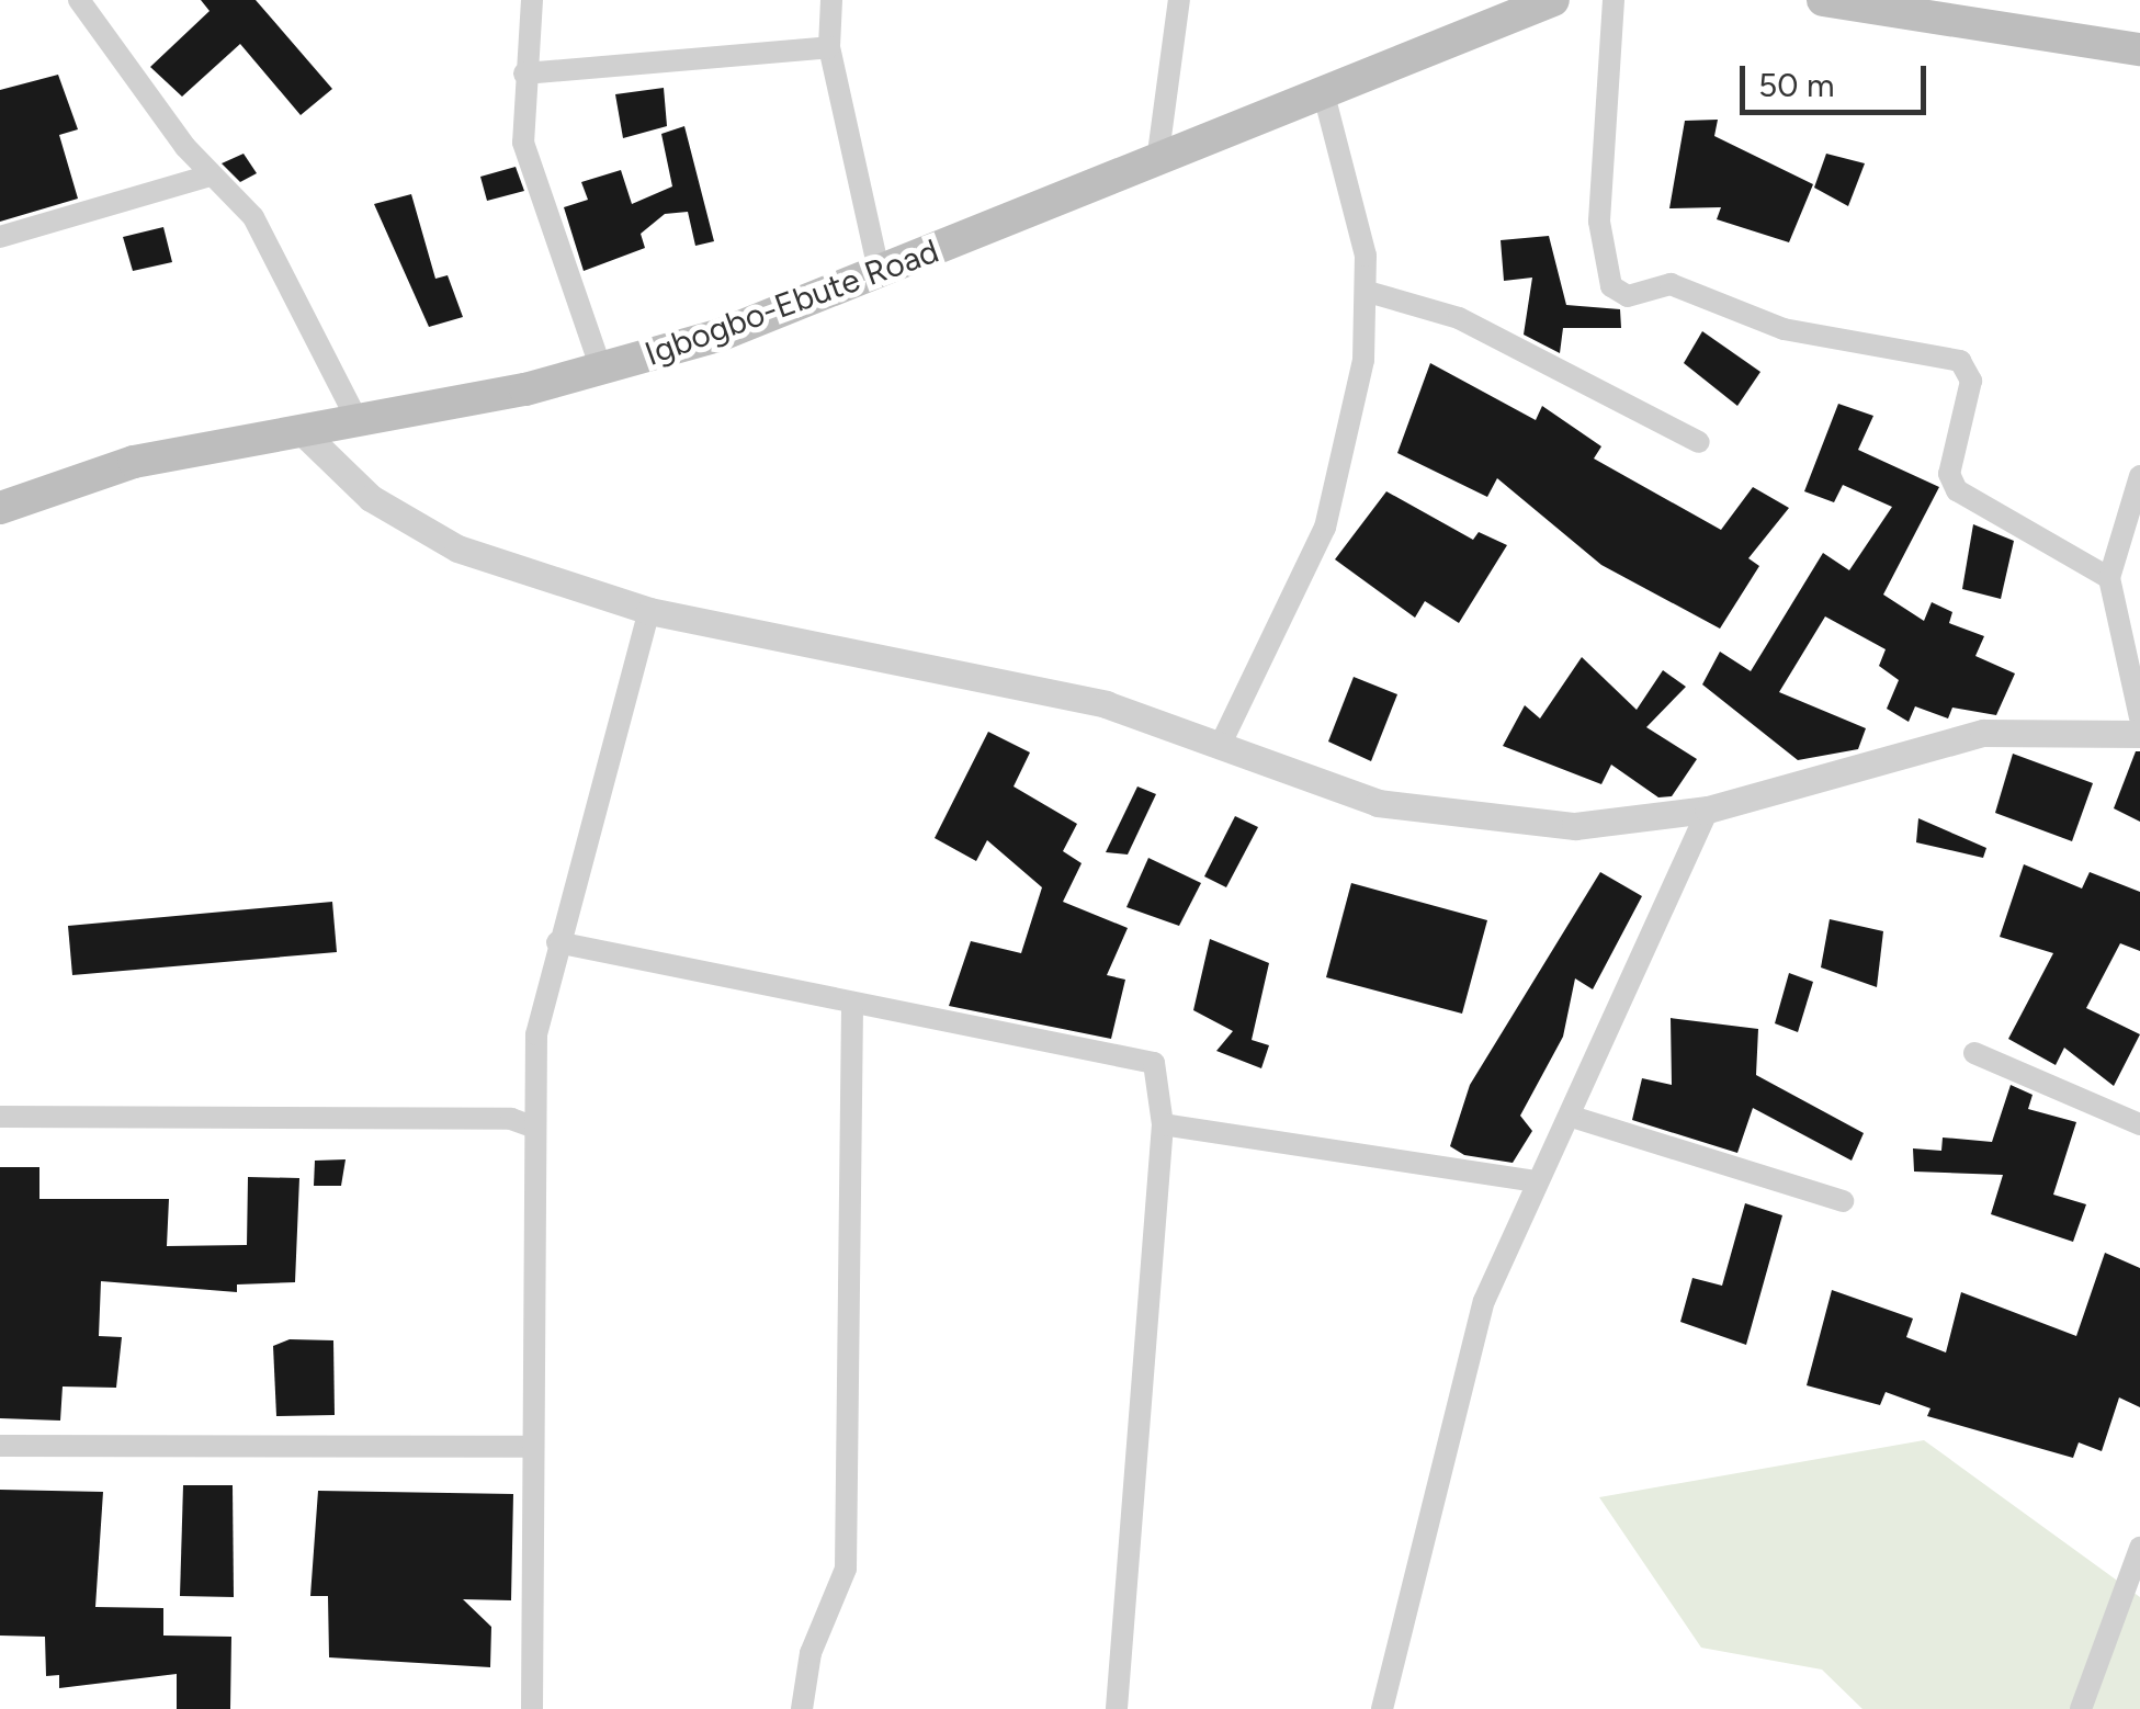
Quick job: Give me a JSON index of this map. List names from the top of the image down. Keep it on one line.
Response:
{"streets":{"main road":["Igbogbo-Ebute Road"]},"scale_bar":"50 m"}
